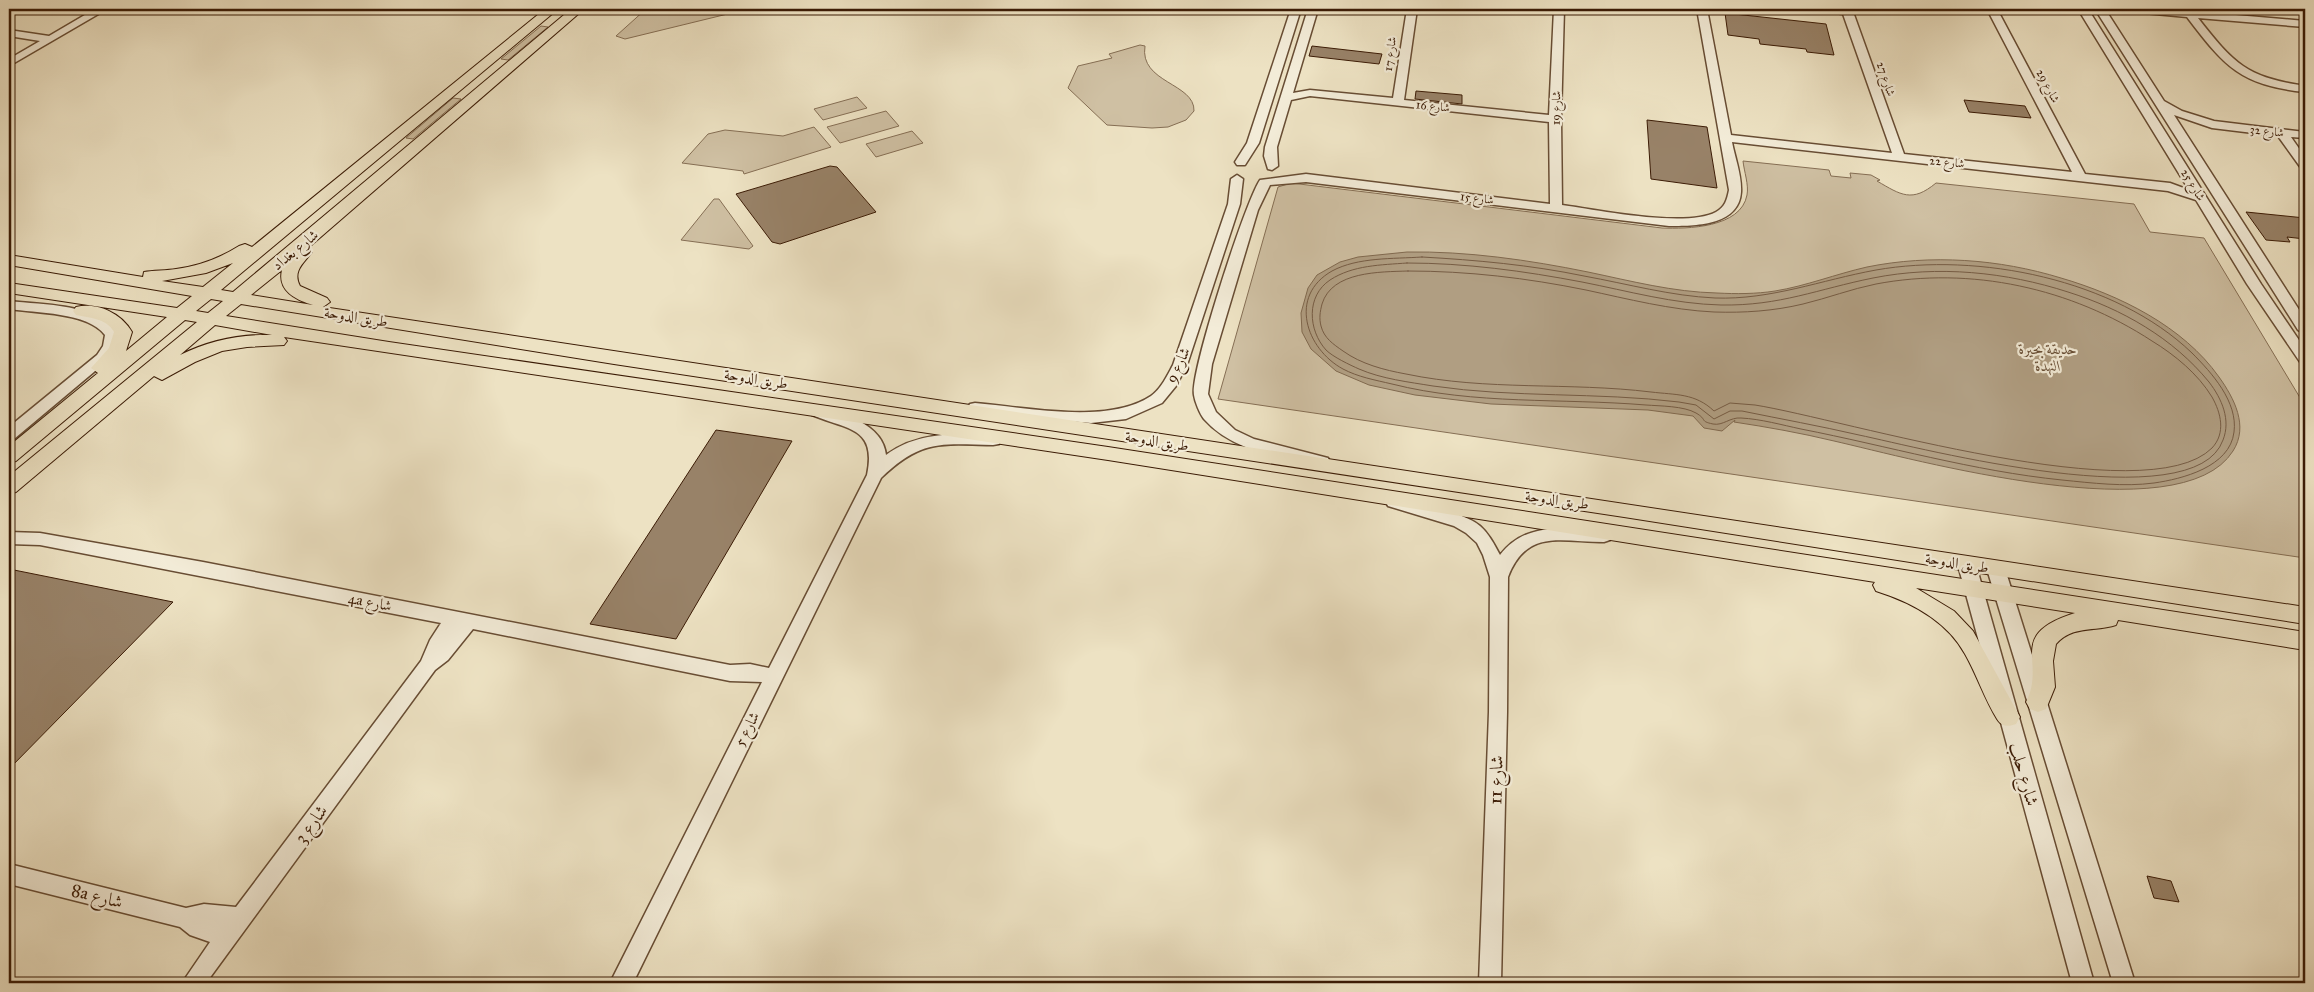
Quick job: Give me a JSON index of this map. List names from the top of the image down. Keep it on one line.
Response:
{"streets":{"main road":["شارع بغداد","طريق الدوحة"],"street":["شارع 17","شارع 27","شارع 29","شارع 16","شارع 19","شارع 32","شارع 22","شارع 25","شارع 15","شارع 9","4a شارع","شارع 5","شارع حلب","شارع 11","شارع 3","8a شارع"]},"crossings":[["شارع 17","شارع 16"],["شارع 27","شارع 22"],["شارع 29","شارع 22"],["شارع 16","شارع 19"],["شارع 16","شارع 9"],["شارع 19","شارع 15"],["شارع 32","شارع 25"],["شارع 22","شارع 25"],["شارع 22","شارع 15"],["شارع 15","شارع 9"],["شارع بغداد","طريق الدوحة"],["طريق الدوحة","شارع 9"],["طريق الدوحة","شارع 5"],["طريق الدوحة","شارع حلب"],["طريق الدوحة","شارع 11"],["4a شارع","شارع 5"],["4a شارع","شارع 3"],["شارع 3","8a شارع"]],"parks":["حديقة بحيرة النهدة"]}
